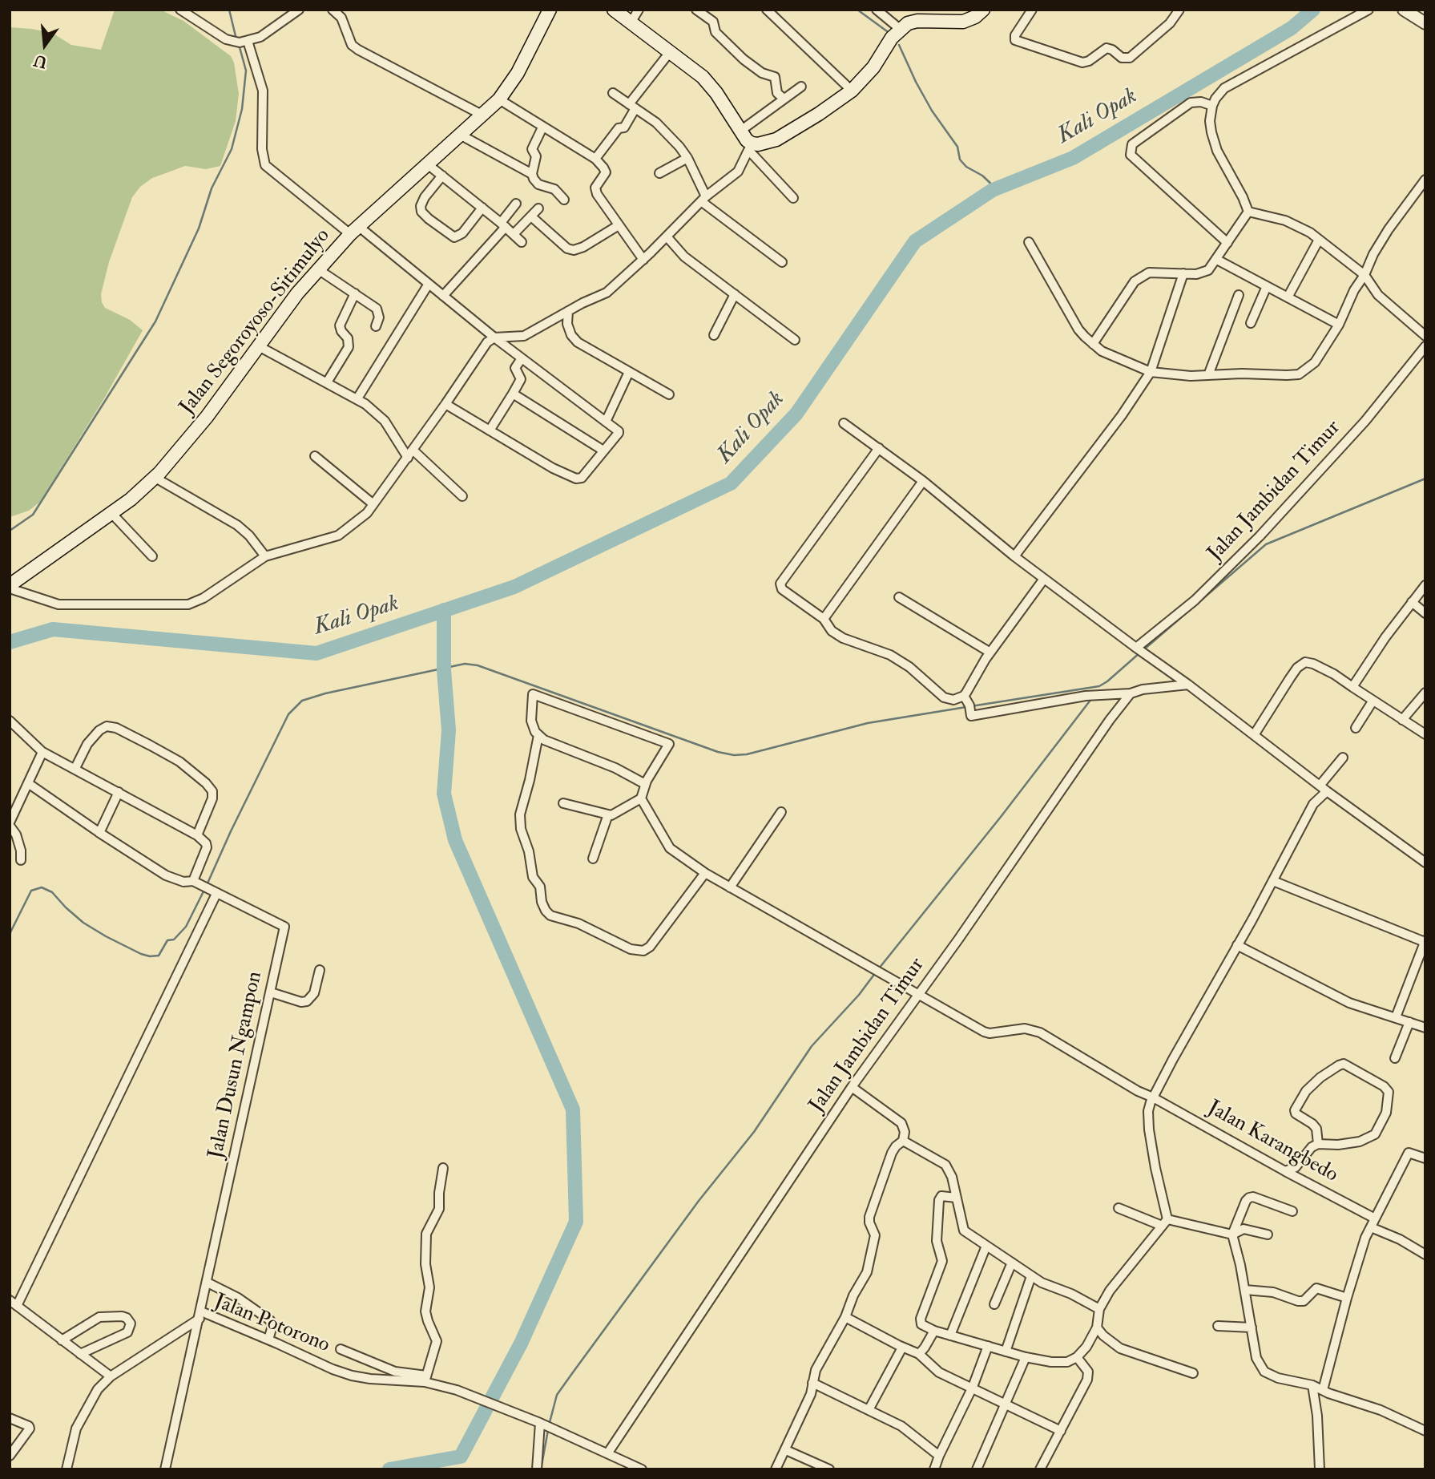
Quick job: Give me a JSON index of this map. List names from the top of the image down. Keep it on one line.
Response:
{"streets":{"main road":["Jalan Segoroyoso-Sitimulyo"],"street":["Jalan Jambidan Timur","Jalan Dusun Ngampon","Jalan Karangbedo","Jalan Potorono"]},"crossings":[["Jalan Jambidan Timur","Jalan Karangbedo"],["Jalan Dusun Ngampon","Jalan Potorono"]],"water":["Kali Opak"],"north":"bottom"}
